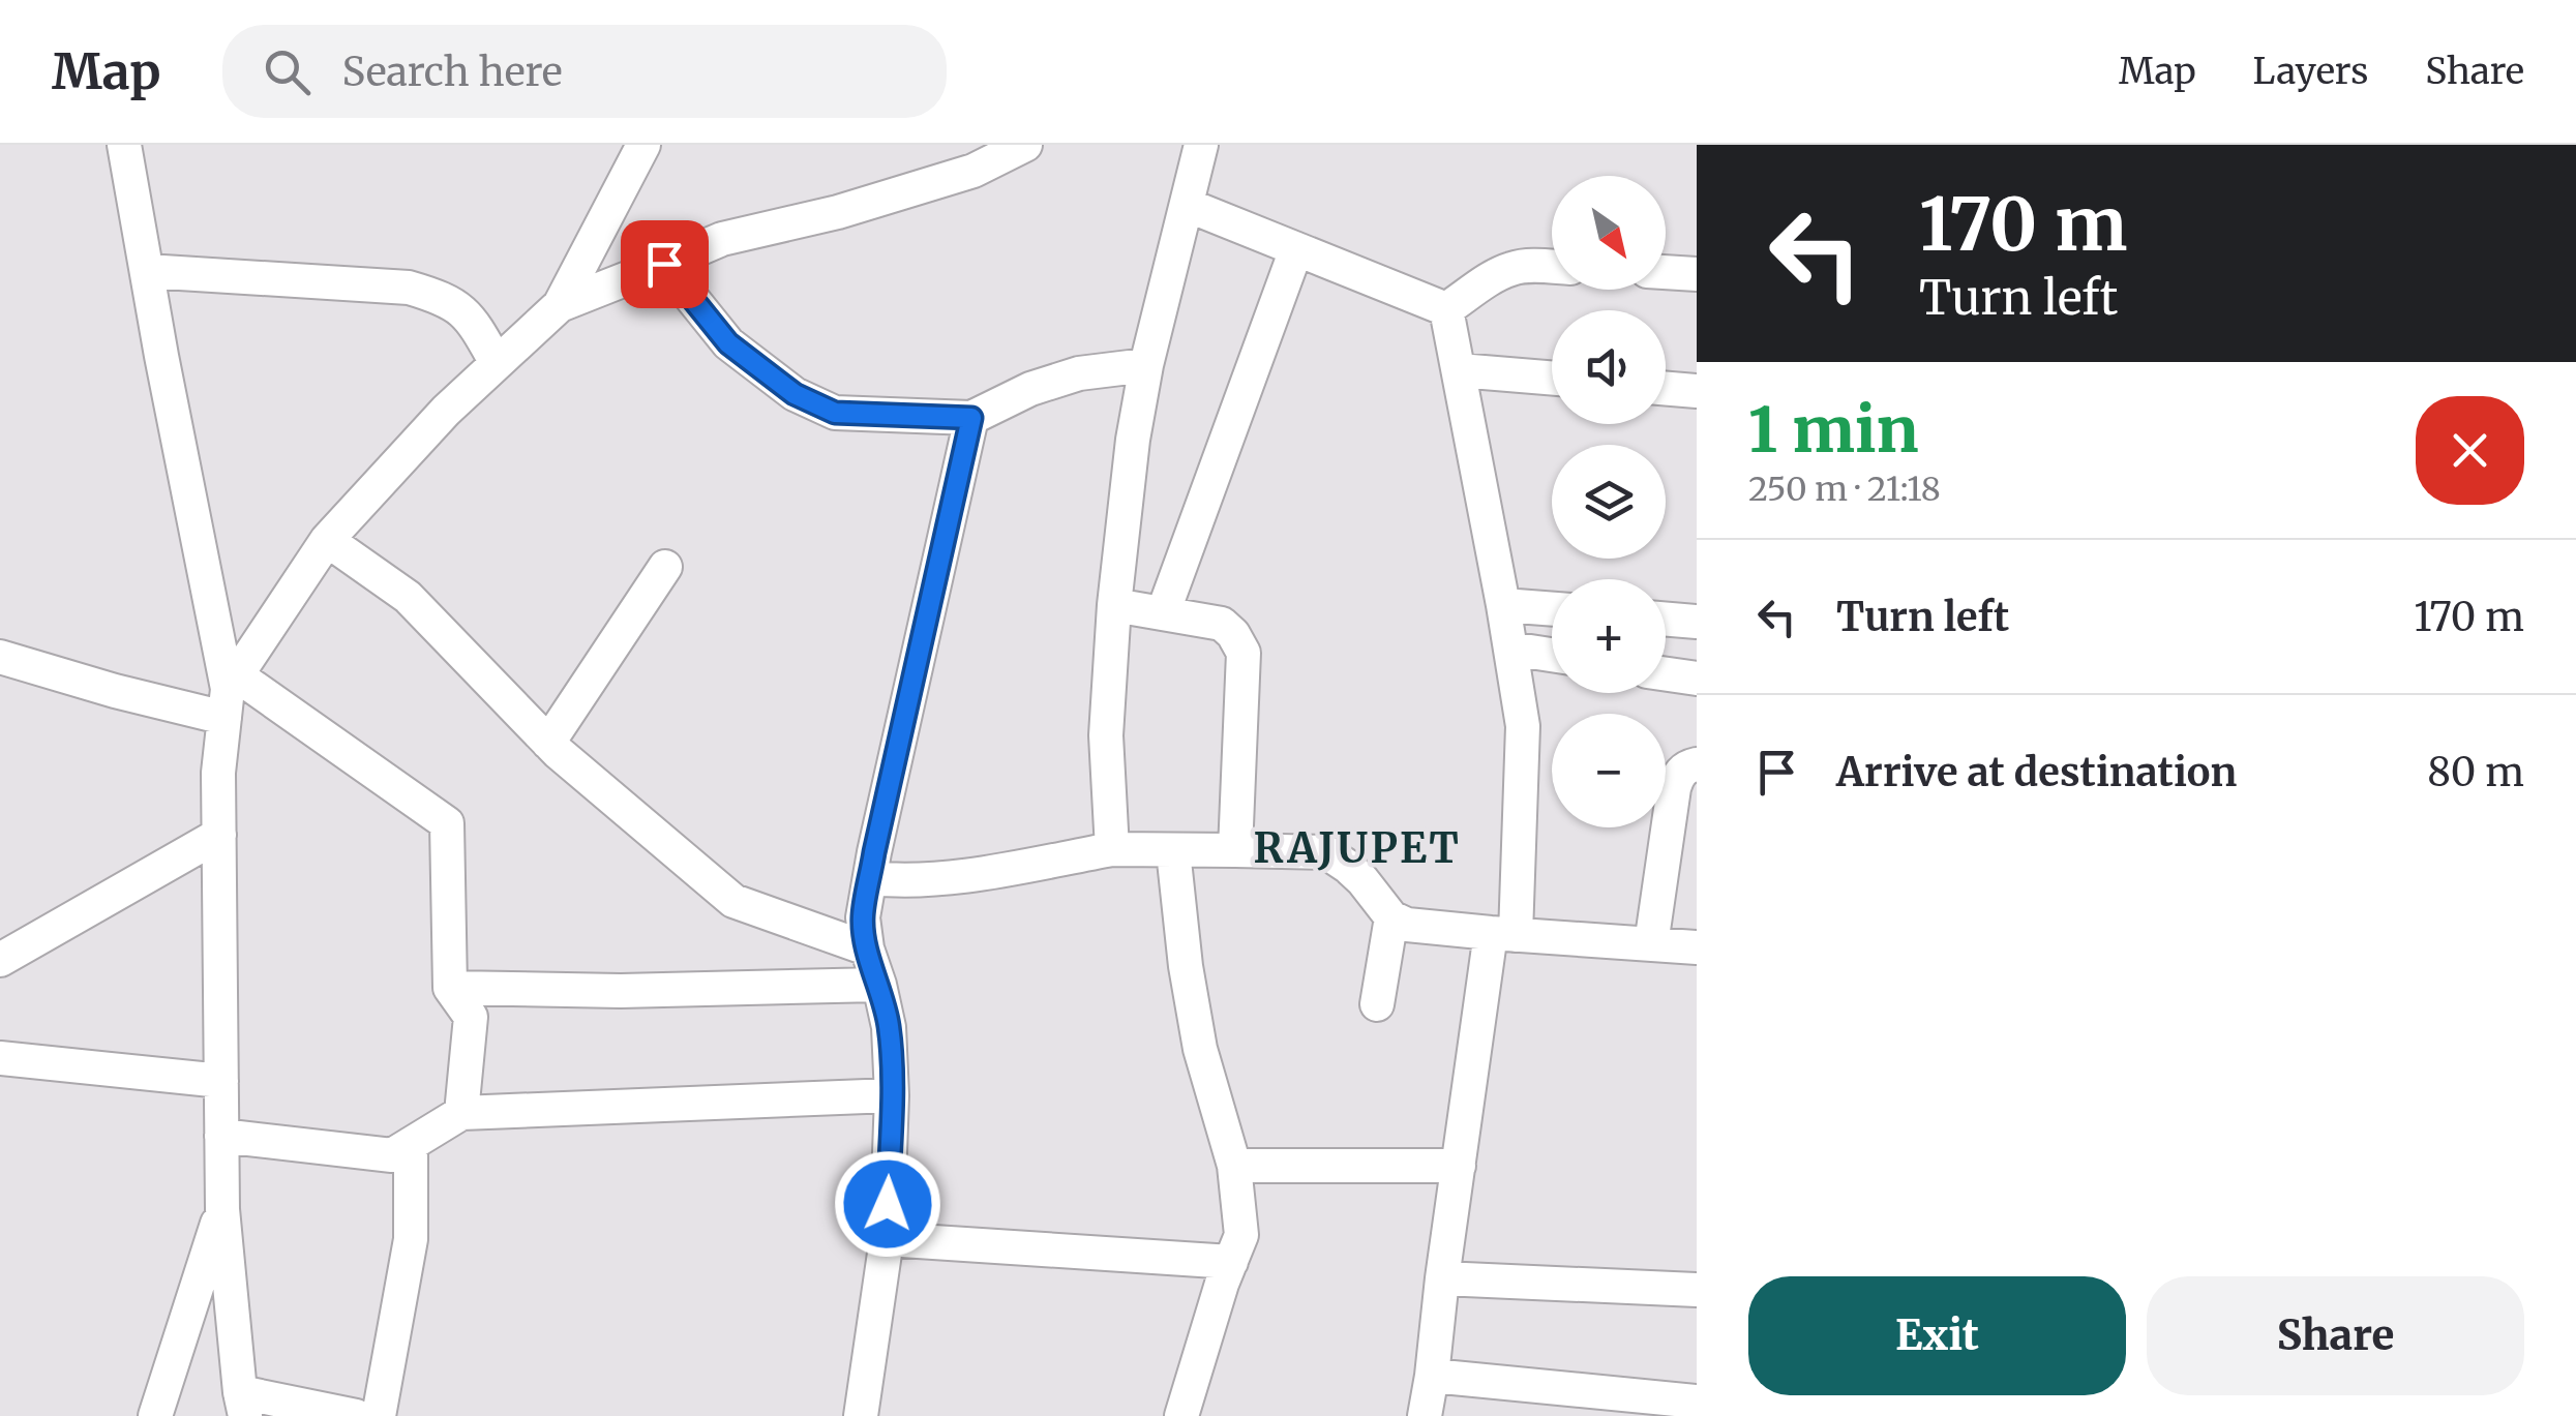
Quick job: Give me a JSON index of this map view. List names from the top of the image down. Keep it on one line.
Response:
{"districts":["RAJUPET"],"north":"bottom right","page":{"header":"Map","search":"Search here","nav":["Map","Layers","Share"],"turn":["170 m","Turn left"],"map_buttons":["+","−"],"heading":["1 min","250 m · 21:18"],"list":[{"name":"Turn left","value":"170 m"},{"name":"Arrive at destination","value":"80 m"}],"buttons":["Exit","Share"]}}
